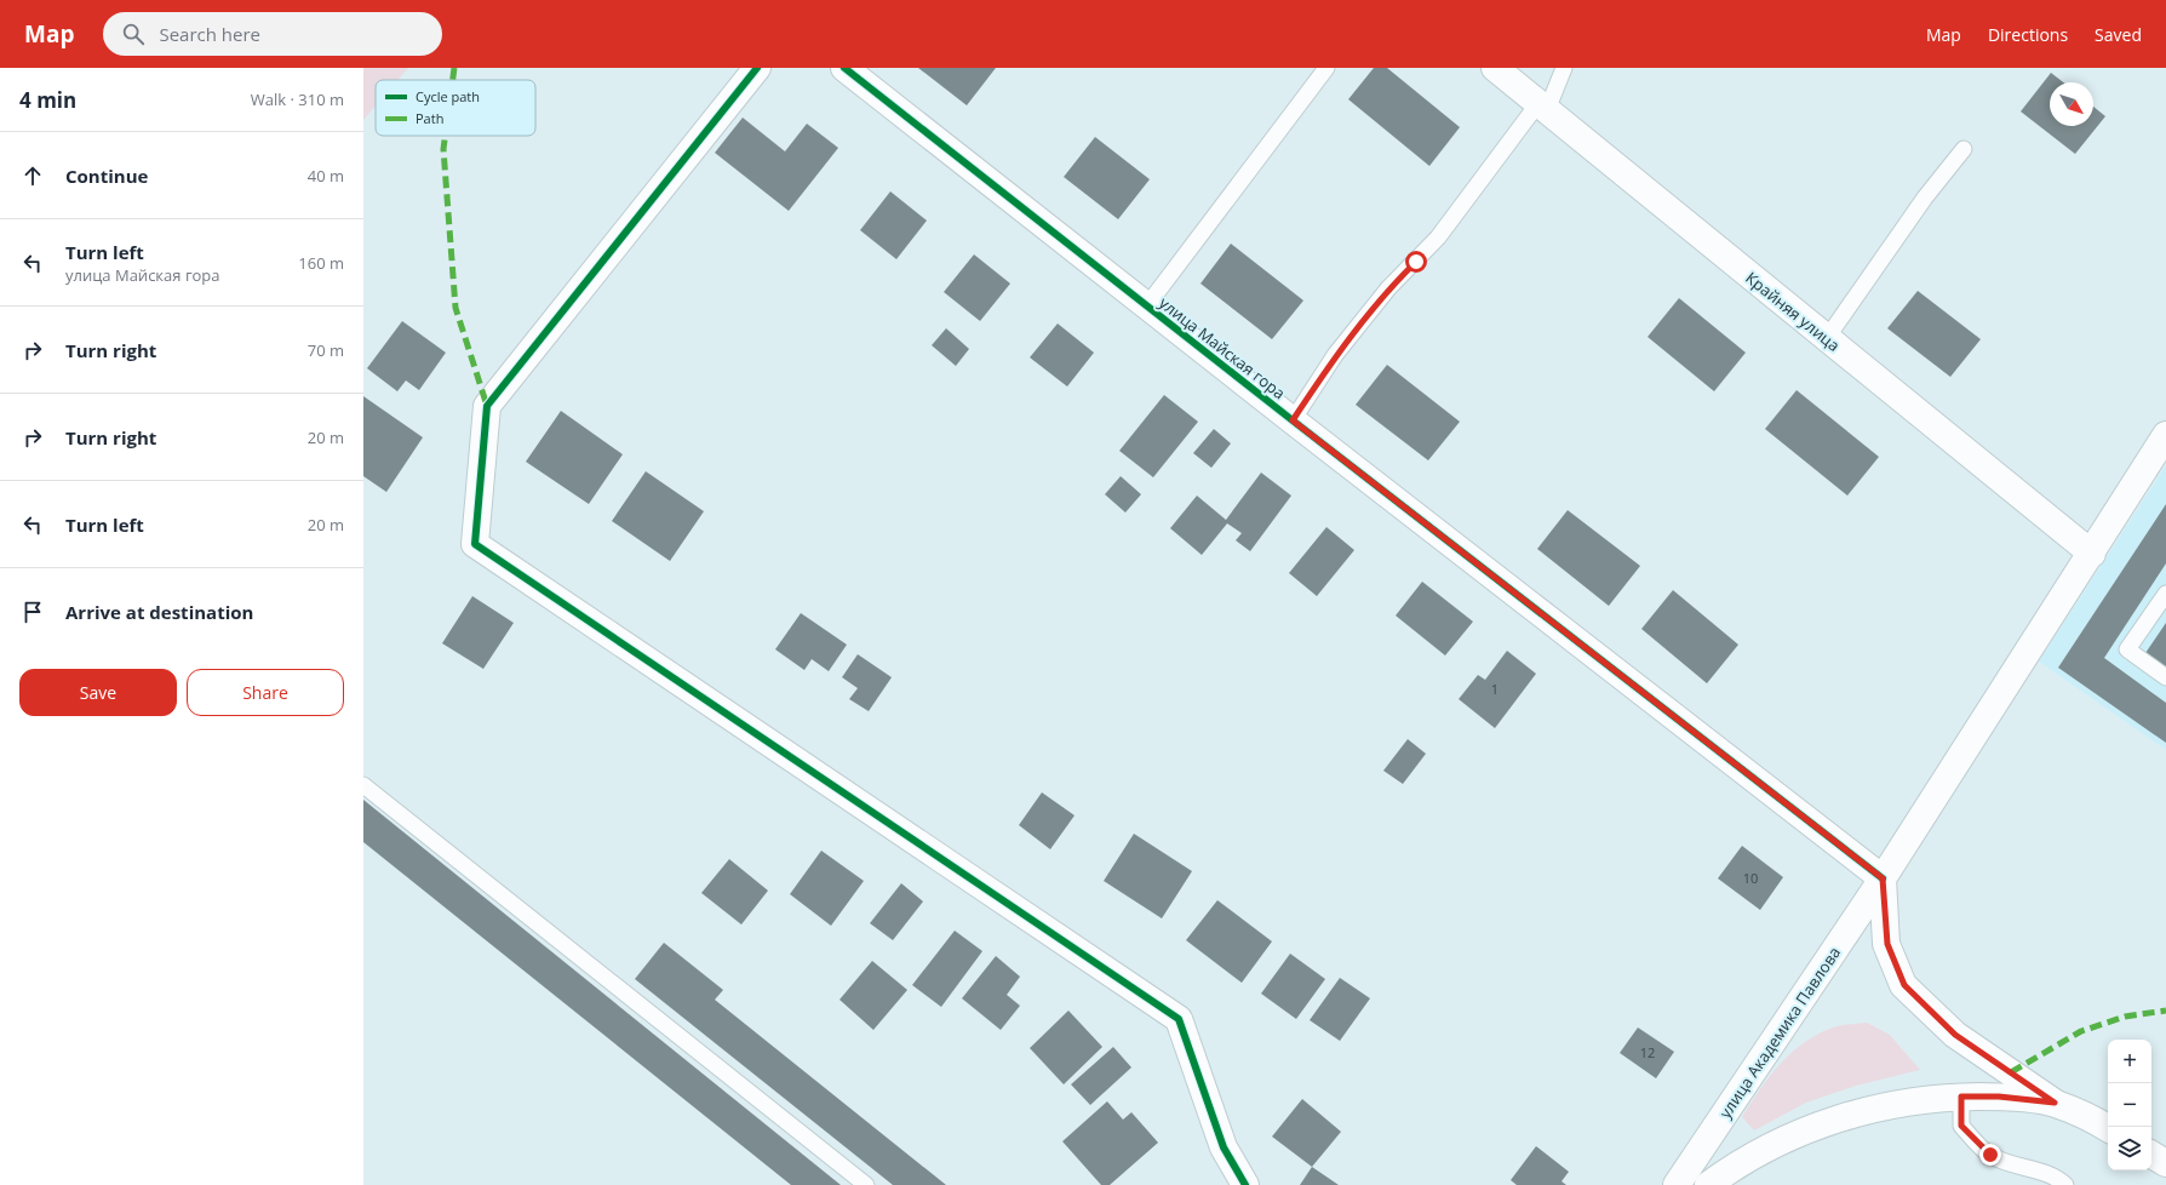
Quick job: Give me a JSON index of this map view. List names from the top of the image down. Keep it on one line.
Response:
{"streets":{"street":["Крайняя улица","улица Майская гора","улица Академика Павлова"]},"crossings":[["Крайняя улица","улица Академика Павлова"],["улица Майская гора","улица Академика Павлова"]],"house_numbers":["1","10","12"],"legend":["Cycle path","Path"],"north":"bottom right","page":{"header":"Map","search":"Search here","nav":["Map","Directions","Saved"],"heading":["4 min","Walk · 310 m"],"list":[["Continue","40 m"],["Turn left","улица Майская гора","160 m"],["Turn right","70 m"],["Turn right","20 m"],["Turn left","20 m"],"Arrive at destination"],"buttons":["Save","Share"],"map_buttons":["+","−"]}}
